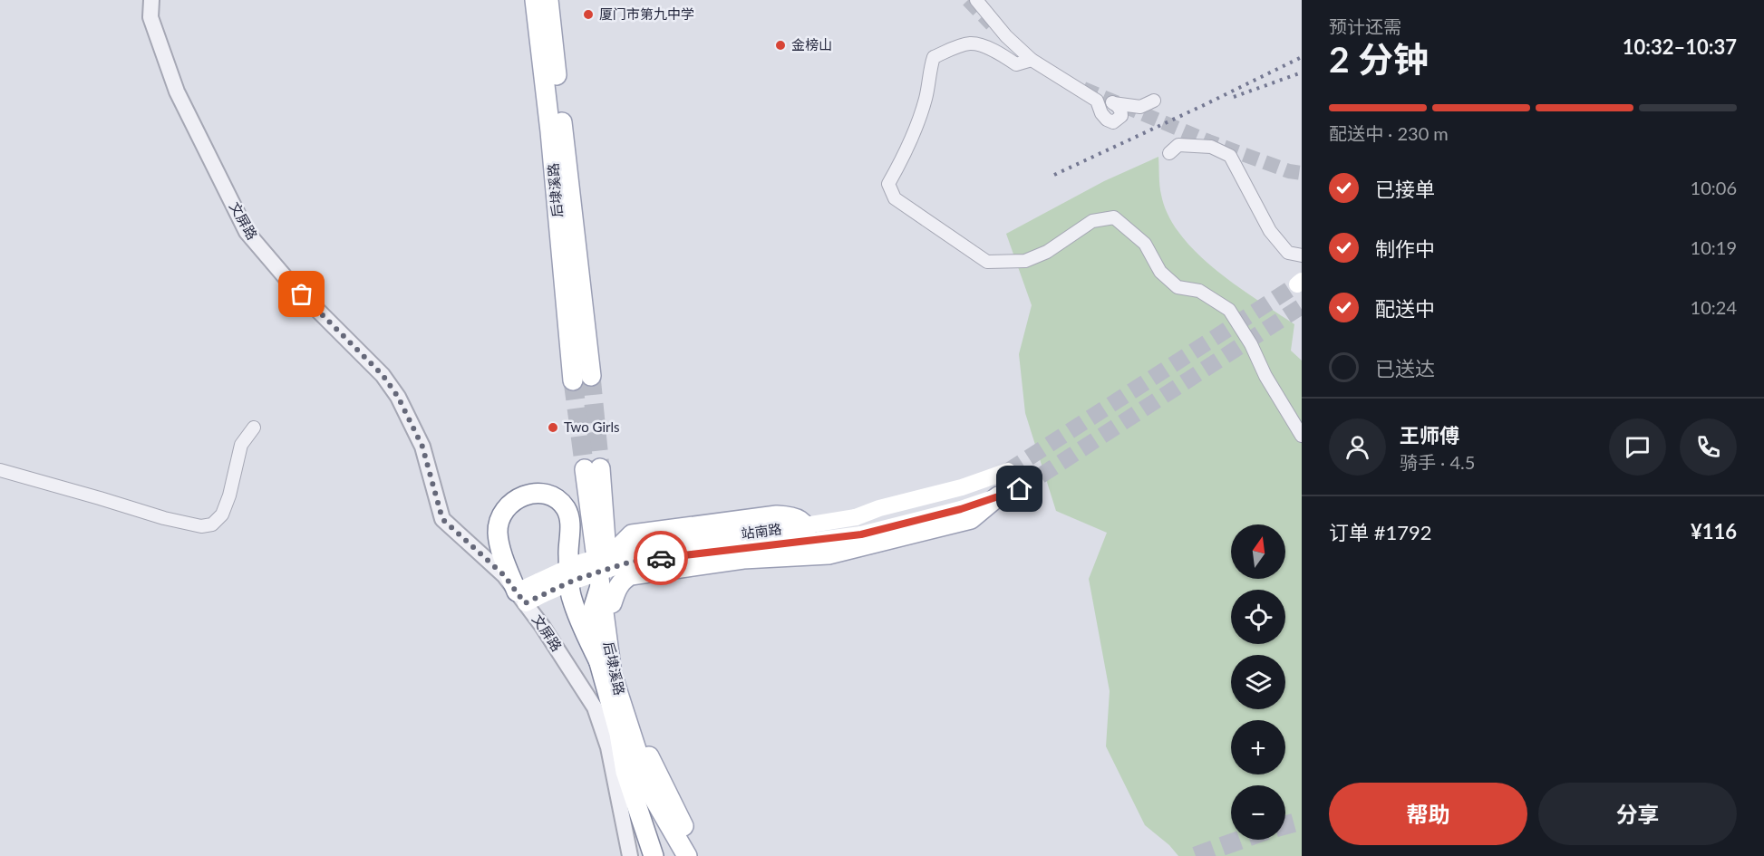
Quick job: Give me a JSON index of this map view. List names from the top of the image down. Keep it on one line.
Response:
{"streets":{"main road":["后埭溪路","站南路"],"street":["文屏路"]},"crossings":[["文屏路","站南路"]],"places":["厦门市第九中学","金榜山","Two Girls"],"north":"top","page":{"heading":["2 分钟","预计还需","10:32–10:37"],"panel":["王师傅","骑手 · 4.5","订单 #1792","¥116"],"bar":"配送中 · 230 m","list":[["已接单","10:06"],["制作中","10:19"],["配送中","10:24"],"已送达"],"map_buttons":["+","−"],"buttons":["帮助","分享"]}}
